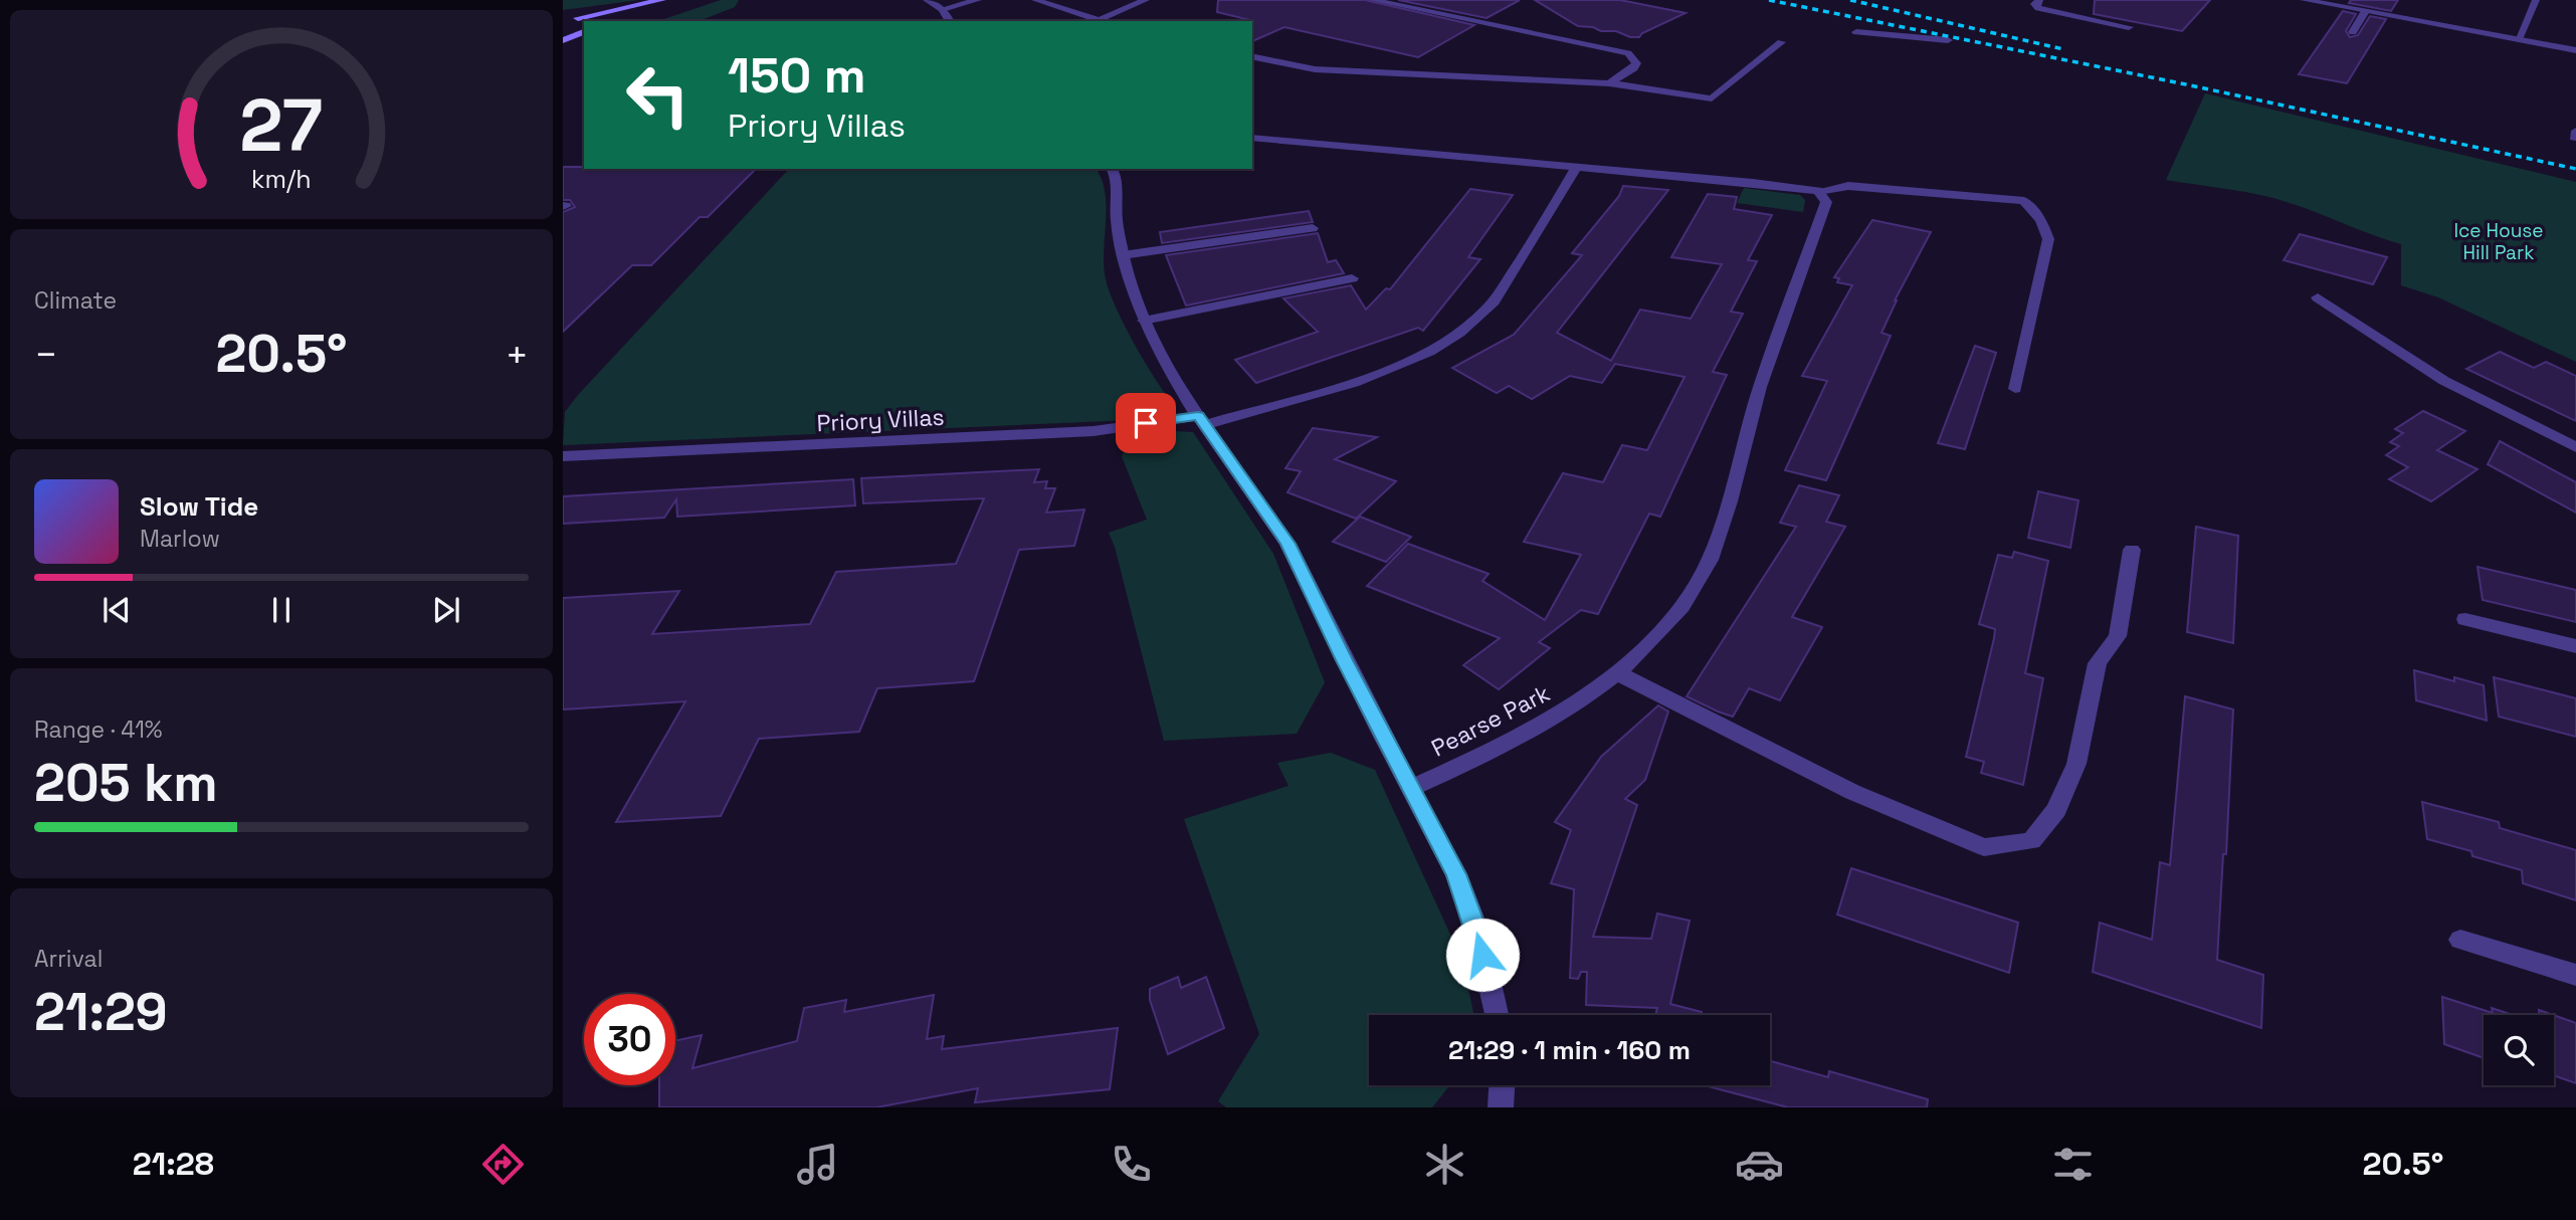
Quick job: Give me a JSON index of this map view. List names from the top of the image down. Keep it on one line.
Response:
{"streets":{"street":["Priory Villas","Pearse Park"]},"parks":["Ice House Hill Park"],"page":{"turn":["150 m","Priory Villas"],"tile":["Climate",["Range · 41%","205 km"],["Arrival","21:29"]],"heat":["−","20.5°","+"],"song":["Slow Tide","Marlow"],"limit":"30","trip":"21:29 · 1 min · 160 m","tabs":["21:28","20.5°"],"gauge":["27","km/h"]}}
